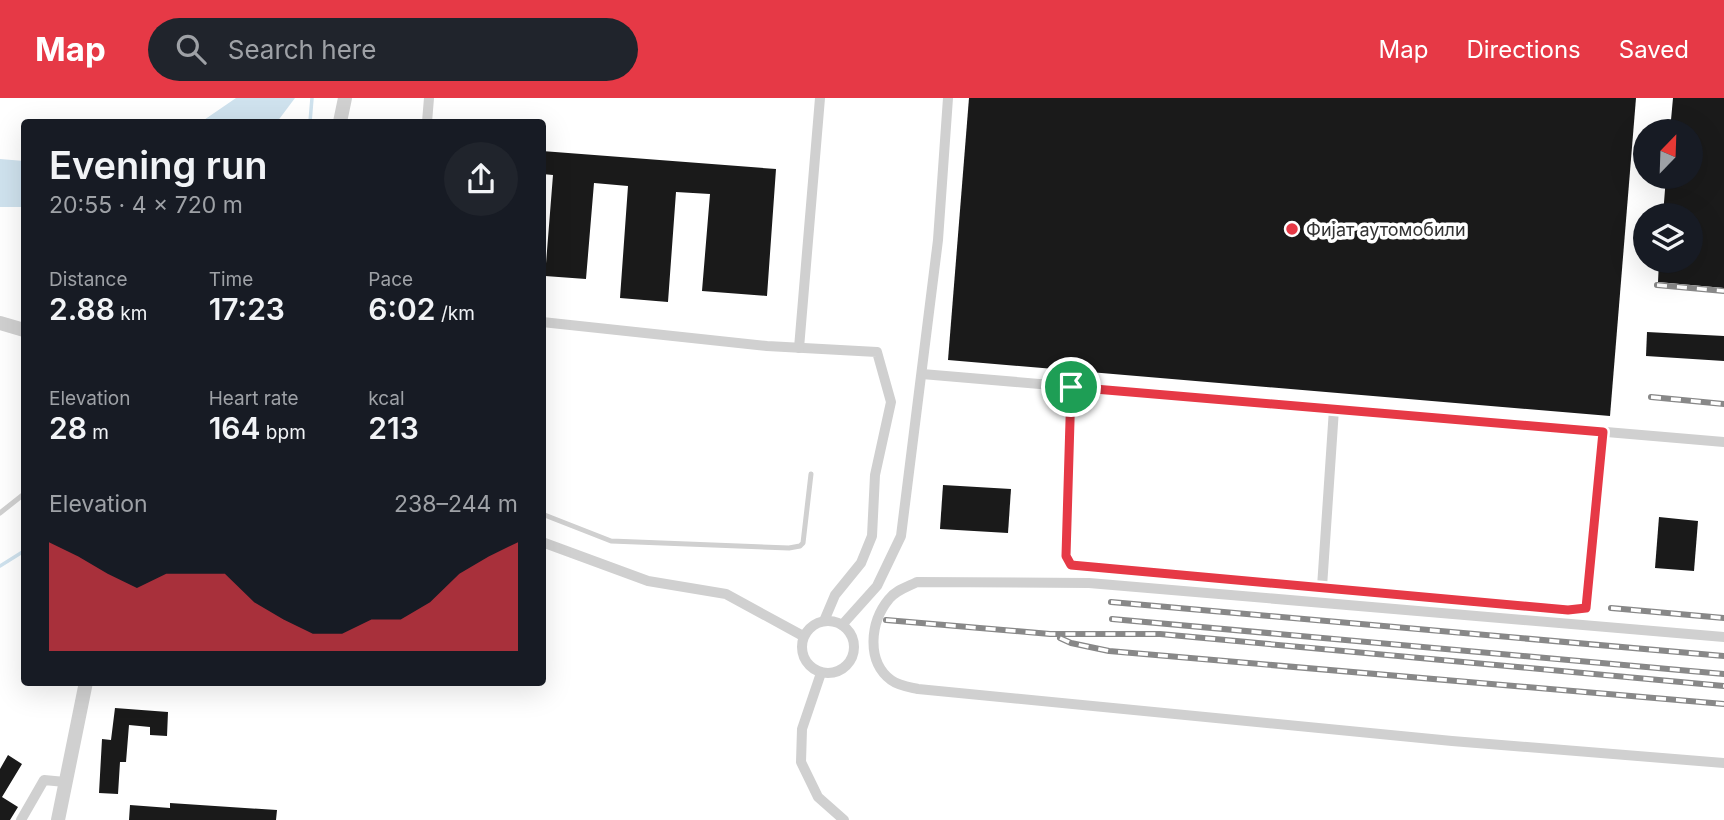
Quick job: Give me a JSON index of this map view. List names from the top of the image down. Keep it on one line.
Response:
{"places":["Фијат аутомобили"],"north":"top right","page":{"header":"Map","search":"Search here","nav":["Map","Directions","Saved"],"heading":["Evening run","20:55 · 4 × 720 m"],"stats":[["Distance","2.88 km"],["Time","17:23"],["Pace","6:02 /km"],["Elevation","28 m"],["Heart rate","164 bpm"],["kcal","213"]],"chart":["Elevation","238–244 m"]}}
